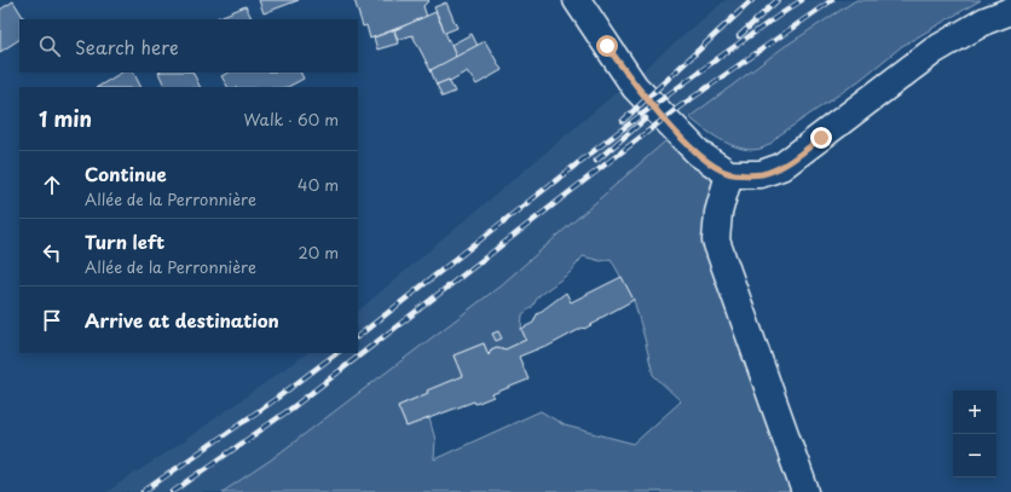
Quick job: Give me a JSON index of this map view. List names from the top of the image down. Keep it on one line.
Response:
{"page":{"search":"Search here","heading":["1 min","Walk · 60 m"],"list":[["Continue","Allée de la Perronnière","40 m"],["Turn left","Allée de la Perronnière","20 m"],"Arrive at destination"],"map_buttons":["+","−"]}}
